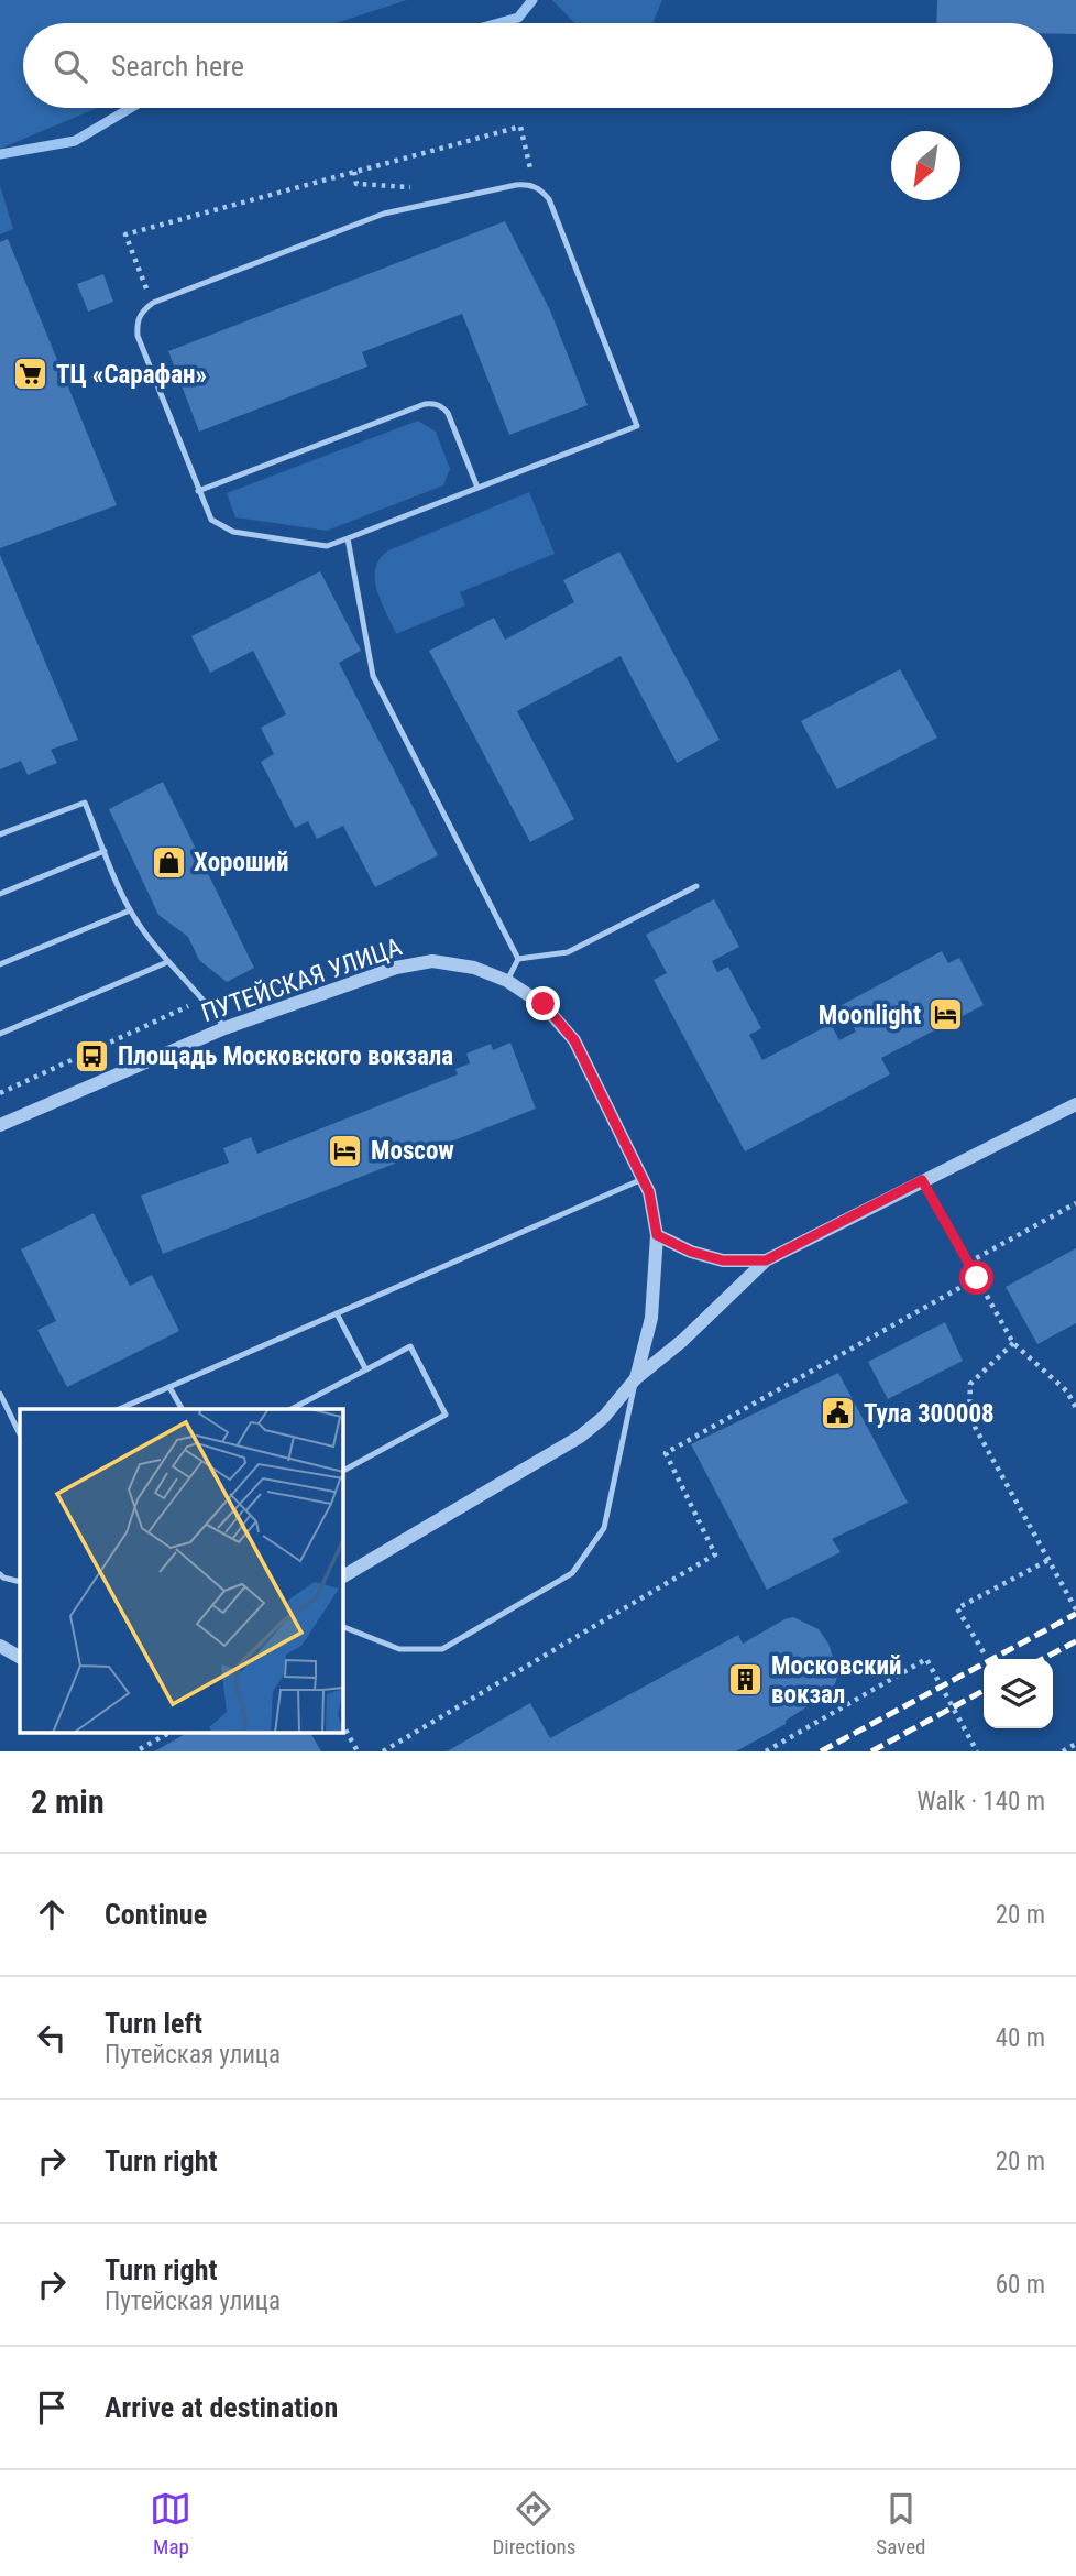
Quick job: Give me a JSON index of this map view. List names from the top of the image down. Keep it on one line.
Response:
{"streets":{"street":["ПУТЕЙСКАЯ УЛИЦА"]},"places":{"supermarket":["ТЦ «Сарафан»"],"shop":["Хороший"],"hotel":["Moonlight","Moscow"],"bus stop":["Площадь Московского вокзала"],"public building":["Тула 300008"],"building":["Московский вокзал"]},"north":"bottom left","page":{"search":"Search here","heading":["2 min","Walk · 140 m"],"list":[["Continue","20 m"],["Turn left","Путейская улица","40 m"],["Turn right","20 m"],["Turn right","Путейская улица","60 m"],"Arrive at destination"],"nav":["Map","Directions","Saved"]}}
